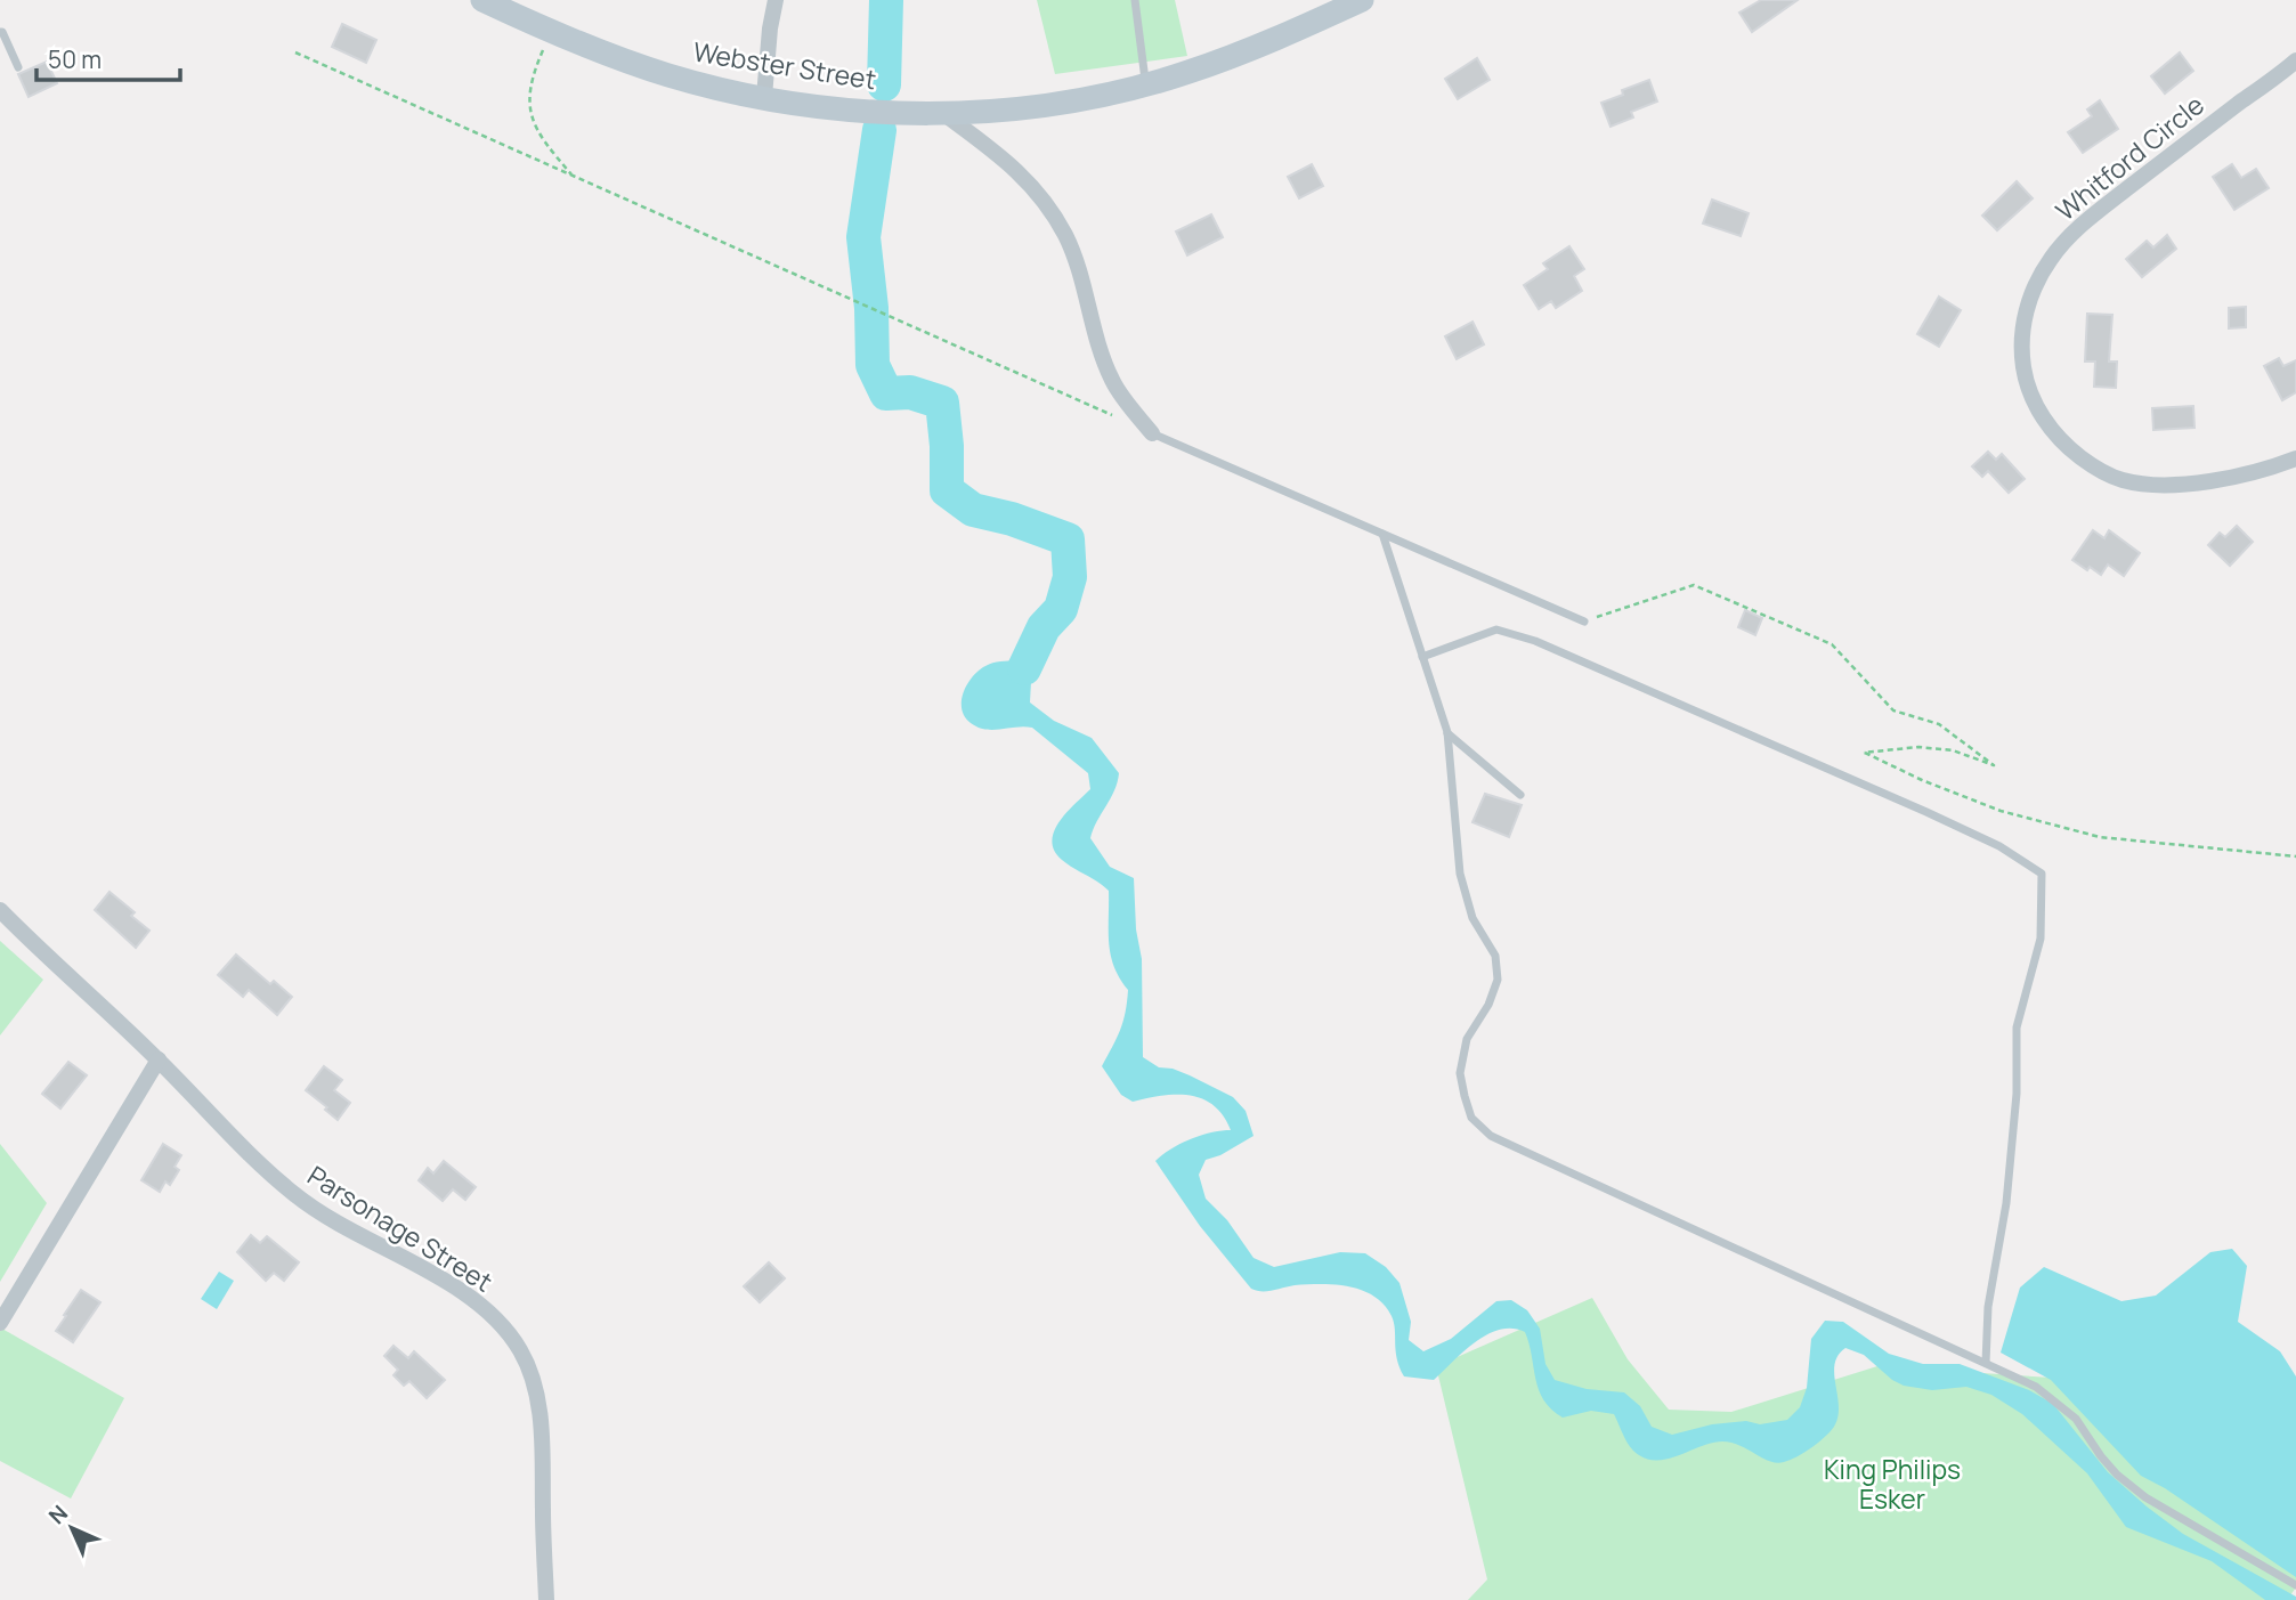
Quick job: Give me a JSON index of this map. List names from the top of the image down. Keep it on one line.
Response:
{"streets":{"street":["Webster Street","Whitford Circle","Parsonage Street"]},"parks":["King Philips Esker"],"scale_bar":"50 m","north":"top left"}
